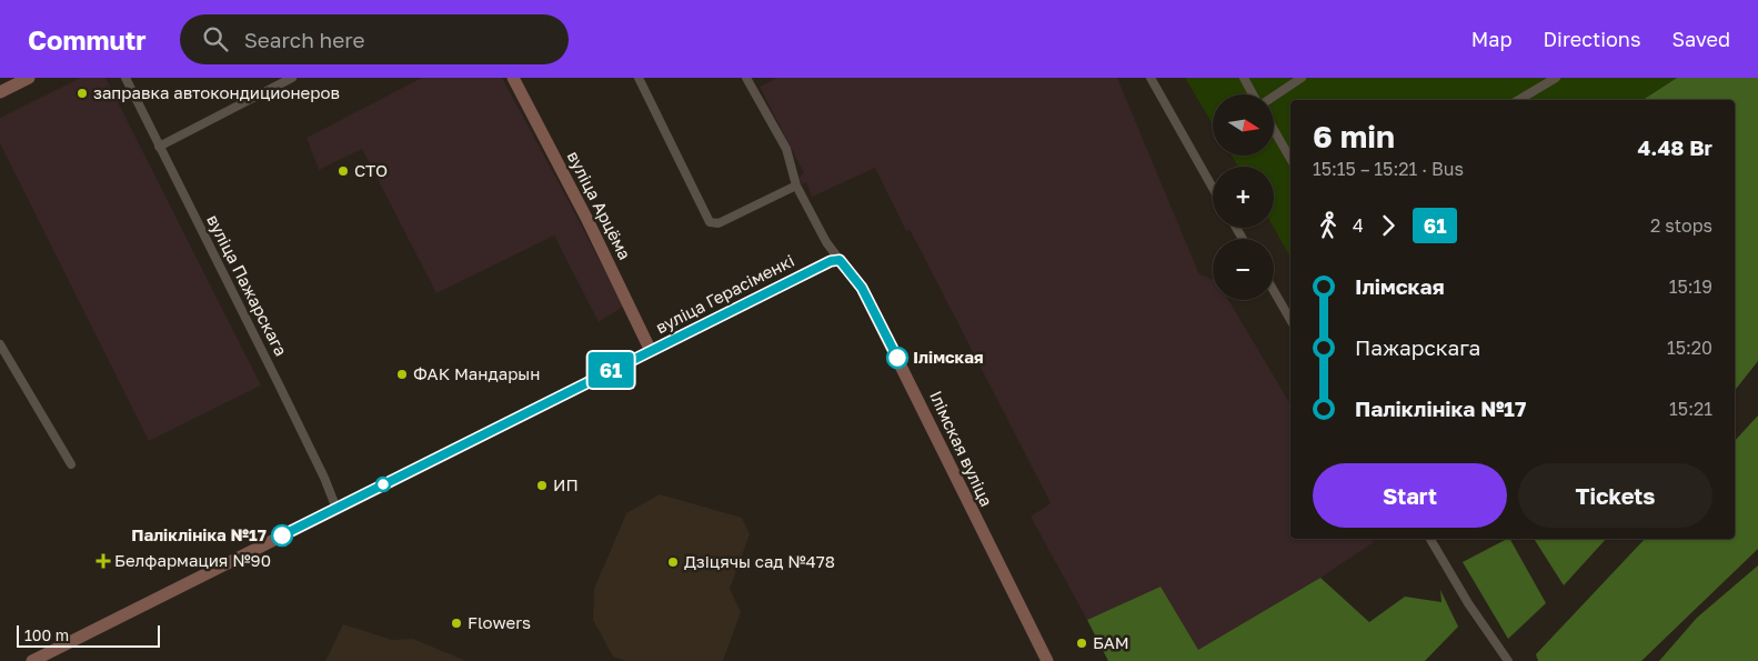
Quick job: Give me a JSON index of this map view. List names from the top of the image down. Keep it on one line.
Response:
{"streets":{"street":["вуліца Арцёма","вуліца Пажарскага","вуліца Герасіменкі","Ілімская вуліца"]},"crossings":[["вуліца Арцёма","вуліца Герасіменкі"],["вуліца Пажарскага","вуліца Герасіменкі"],["вуліца Герасіменкі","Ілімская вуліца"]],"places":{"other":["заправка автокондиционеров","СТО","Ілімская","ФАК Мандарын","ИП","Паліклініка №17","Дзіцячы сад №478","Flowers","БАМ"],"health":["Белфармация №90"]},"lines":["bus line 61"],"scale_bar":"100 m","north":"right","page":{"header":"Commutr","search":"Search here","nav":["Map","Directions","Saved"],"on_map":"61","map_buttons":["+","−"],"heading":["6 min","15:15 – 15:21 · Bus","4.48 Br"],"legs":["4","61","2 stops"],"list":[{"name":"Ілімская","value":"15:19"},{"name":"Пажарскага","value":"15:20"},{"name":"Паліклініка №17","value":"15:21"}],"buttons":["Start","Tickets"],"scale":"100 m"}}
